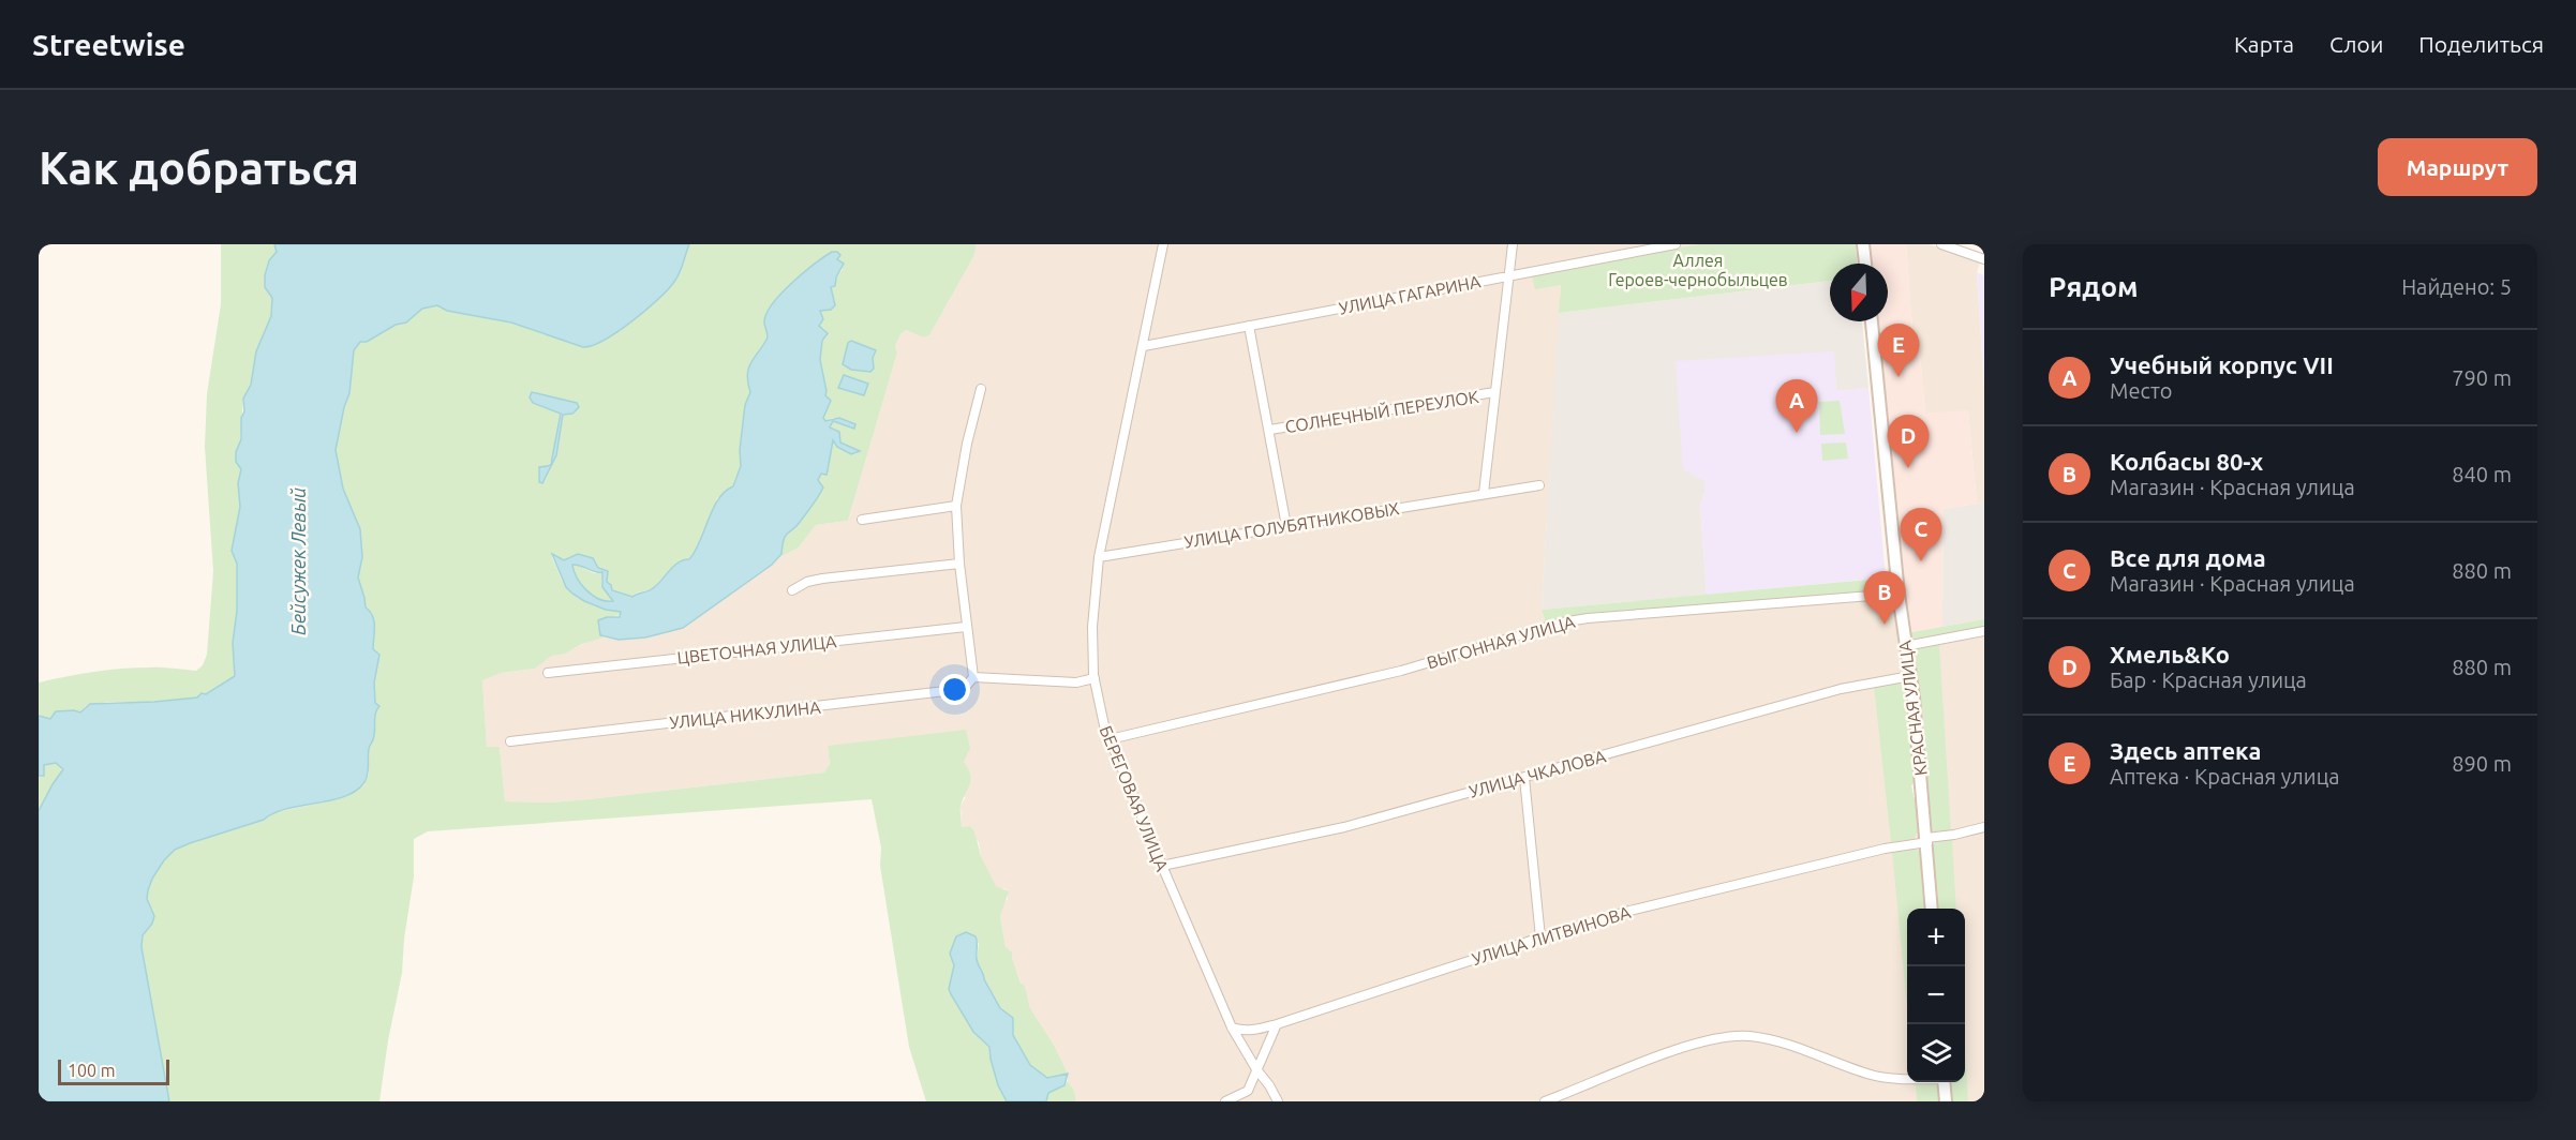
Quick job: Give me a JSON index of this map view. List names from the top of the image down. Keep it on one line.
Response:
{"streets":{"street":["УЛИЦА ГАГАРИНА","СОЛНЕЧНЫЙ ПЕРЕУЛОК","УЛИЦА ГОЛУБЯТНИКОВЫХ","ВЫГОННАЯ УЛИЦА","ЦВЕТОЧНАЯ УЛИЦА","КРАСНАЯ УЛИЦА","УЛИЦА НИКУЛИНА","УЛИЦА ЧКАЛОВА","БЕРЕГОВАЯ УЛИЦА","УЛИЦА ЛИТВИНОВА"]},"crossings":[["УЛИЦА ГАГАРИНА","БЕРЕГОВАЯ УЛИЦА"],["УЛИЦА ГОЛУБЯТНИКОВЫХ","БЕРЕГОВАЯ УЛИЦА"],["ВЫГОННАЯ УЛИЦА","КРАСНАЯ УЛИЦА"],["ВЫГОННАЯ УЛИЦА","БЕРЕГОВАЯ УЛИЦА"],["КРАСНАЯ УЛИЦА","УЛИЦА ЧКАЛОВА"],["КРАСНАЯ УЛИЦА","УЛИЦА ЛИТВИНОВА"],["УЛИЦА ЧКАЛОВА","БЕРЕГОВАЯ УЛИЦА"],["БЕРЕГОВАЯ УЛИЦА","УЛИЦА ЛИТВИНОВА"]],"water":["Бейсужек Левый"],"parks":["Аллея Героев-чернобыльцев"],"scale_bar":"100 m","north":"bottom","page":{"header":"Streetwise","nav":["Карта","Слои","Поделиться"],"buttons":"Маршрут","title":"Как добраться","heading":["Рядом","Найдено: 5"],"pins":["E","A","D","C","B"],"list":[{"mark":"A","name":"Учебный корпус VII","note":"Место","value":"790 m"},{"mark":"B","name":"Колбасы 80-х","note":"Магазин · Красная улица","value":"840 m"},{"mark":"C","name":"Все для дома","note":"Магазин · Красная улица","value":"880 m"},{"mark":"D","name":"Хмель&Ко","note":"Бар · Красная улица","value":"880 m"},{"mark":"E","name":"Здесь аптека","note":"Аптека · Красная улица","value":"890 m"}],"map_buttons":["+","−"],"scale":"100 m"}}
